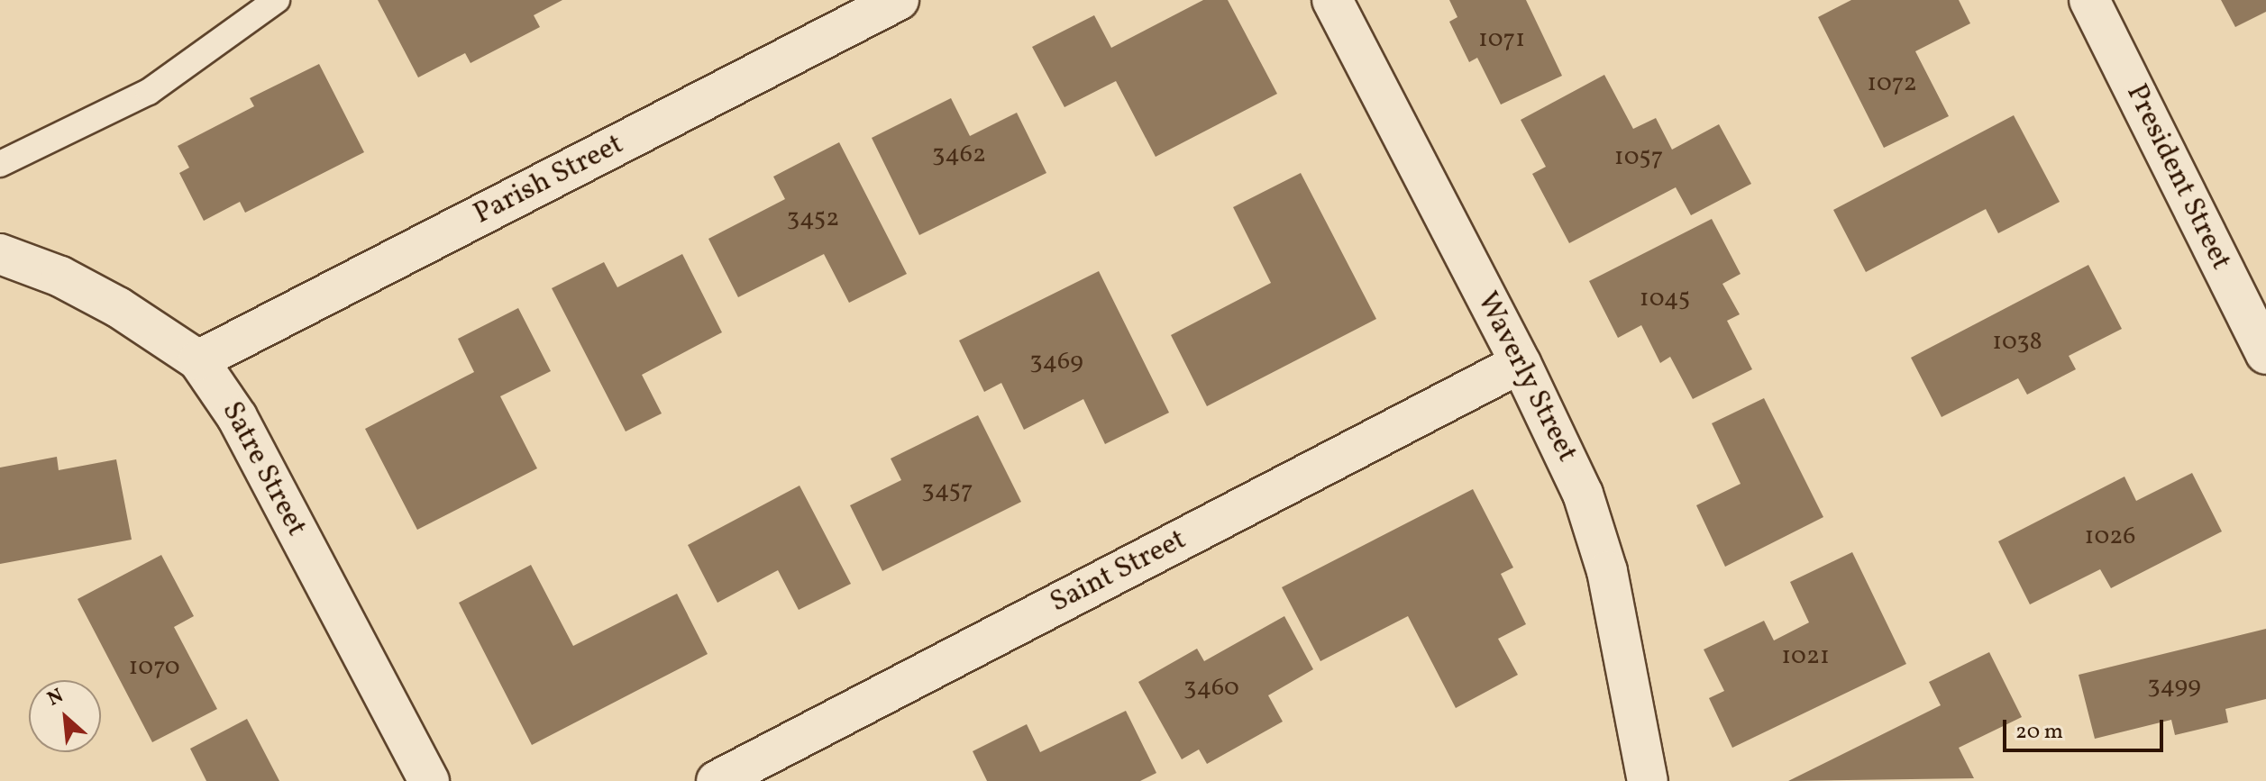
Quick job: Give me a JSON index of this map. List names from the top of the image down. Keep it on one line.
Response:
{"streets":{"street":["President Street","Parish Street","Waverly Street","Satre Street","Saint Street"]},"crossings":[["Parish Street","Satre Street"],["Waverly Street","Saint Street"]],"house_numbers":["1071","1072","3462","1057","3452","1045","1038","3469","3457","1026","1021","1070","3499","3460"],"scale_bar":"20 m","north":"top left"}
